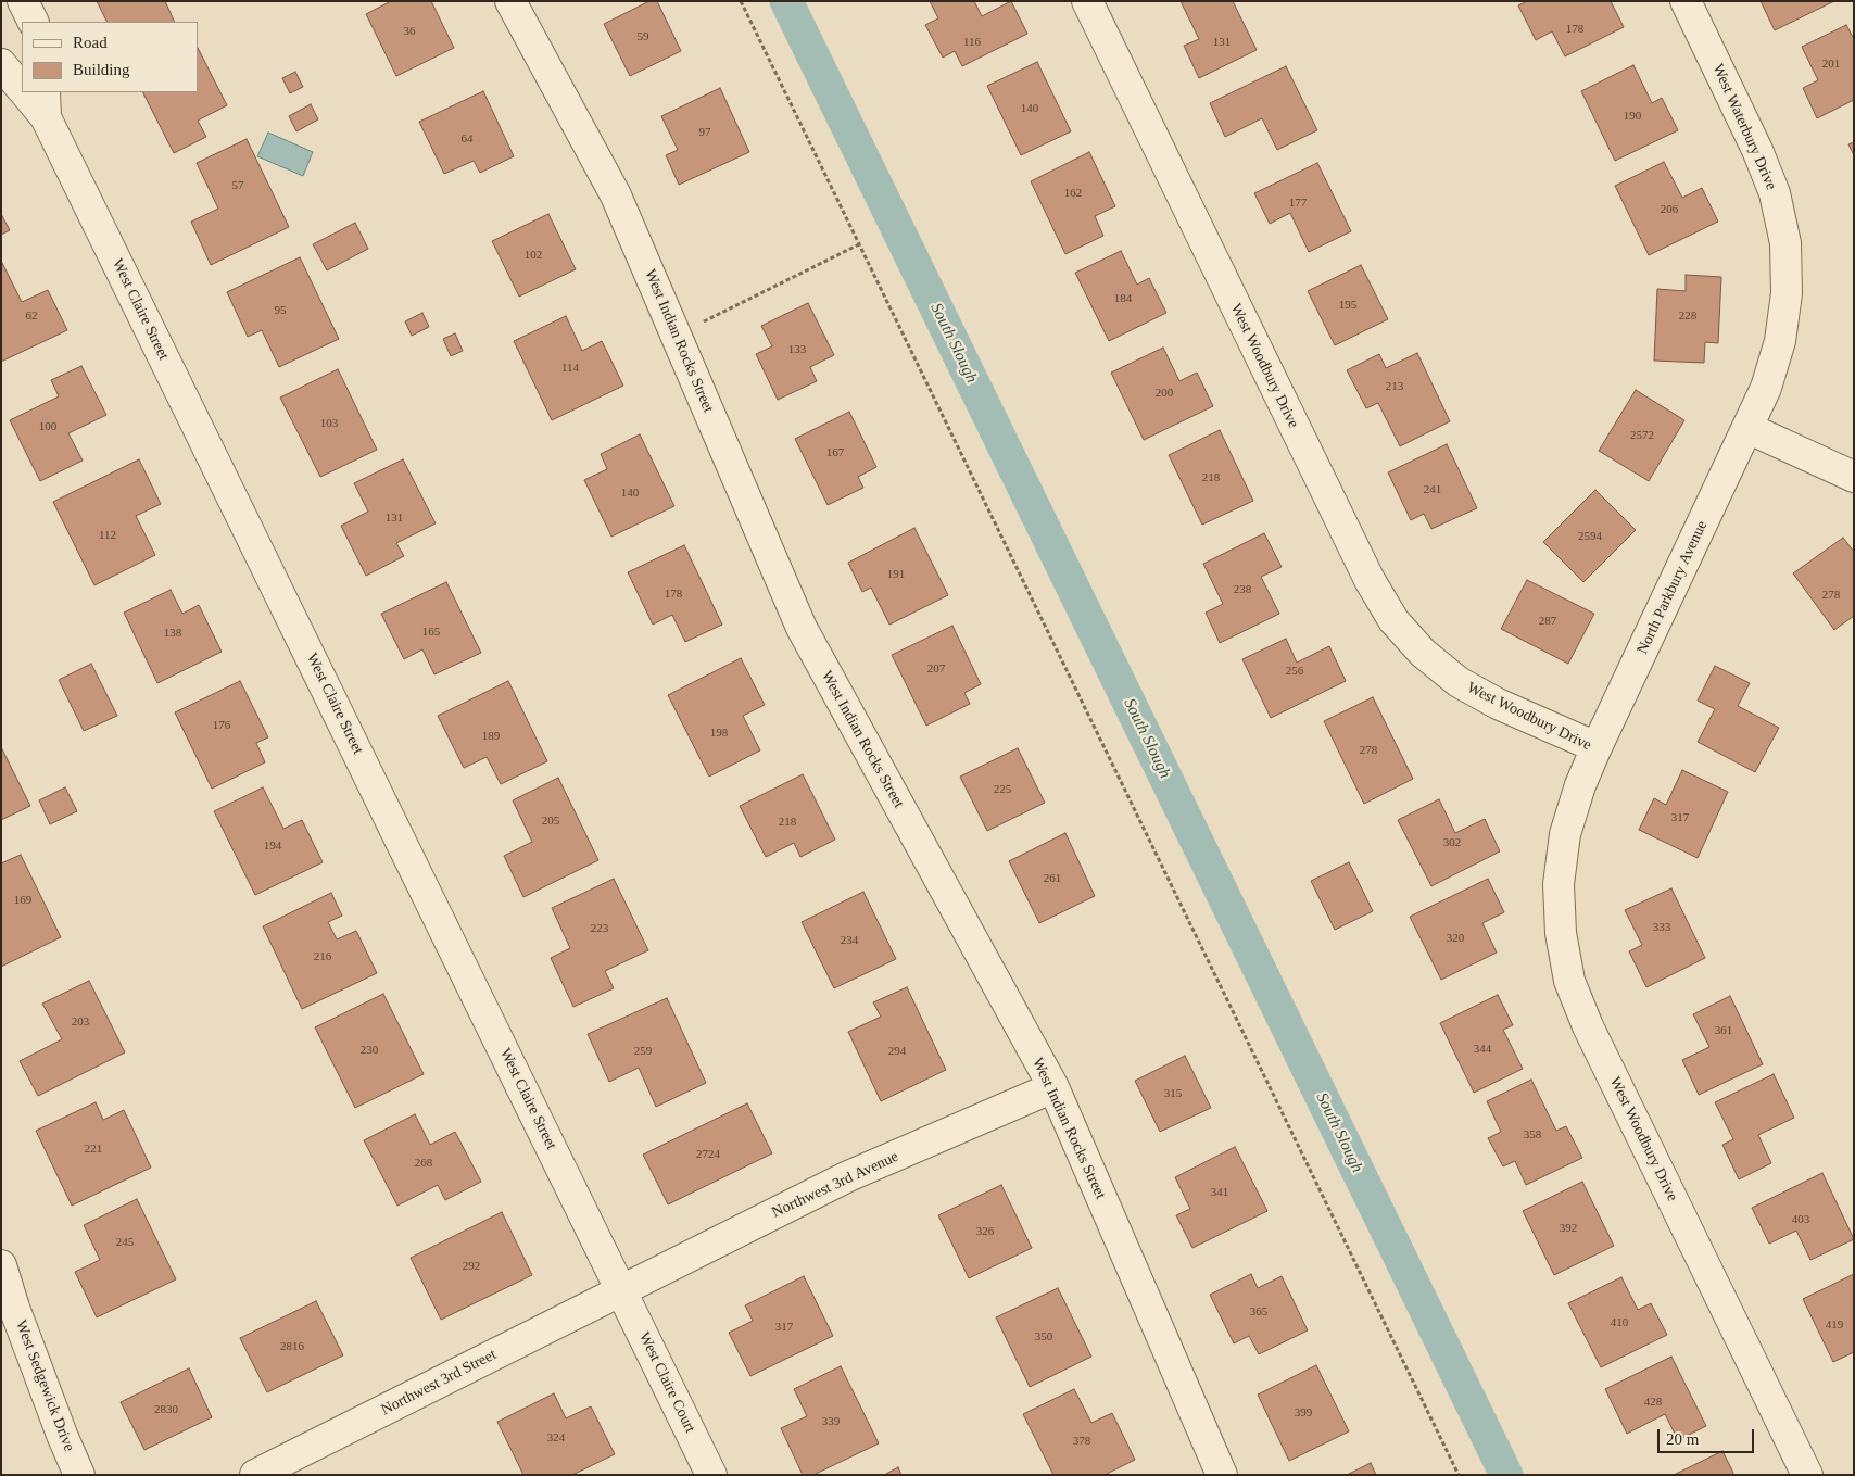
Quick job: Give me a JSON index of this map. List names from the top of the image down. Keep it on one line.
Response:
{"streets":{"street":["West Waterbury Drive","West Claire Street","West Indian Rocks Street","West Woodbury Drive","North Parkbury Avenue","Northwest 3rd Avenue","Northwest 3rd Street","West Claire Court","West Sedgewick Drive"]},"crossings":[["West Waterbury Drive","North Parkbury Avenue"],["West Claire Street","Northwest 3rd Avenue"],["West Claire Street","Northwest 3rd Street"],["West Claire Street","West Claire Court"],["West Indian Rocks Street","Northwest 3rd Avenue"],["West Woodbury Drive","North Parkbury Avenue"],["Northwest 3rd Avenue","Northwest 3rd Street"],["Northwest 3rd Avenue","West Claire Court"],["Northwest 3rd Street","West Claire Court"]],"water":["South Slough"],"house_numbers":["178","36","59","116","131","201","140","190","97","64","57","162","177","206","102","184","195","95","62","228","133","114","213","200","103","100","2572","167","218","241","140","131","112","2594","191","238","178","278","287","165","138","207","256","176","198","189","278","225","317","205","218","302","194","261","169","333","223","320","234","216","203","361","344","230","259","294","315","358","221","2724","268","341","403","392","326","245","292","365","410","419","317","350","2816","428","2830","399","339","324","378"],"legend":["Road","Building"],"scale_bar":"20 m"}
